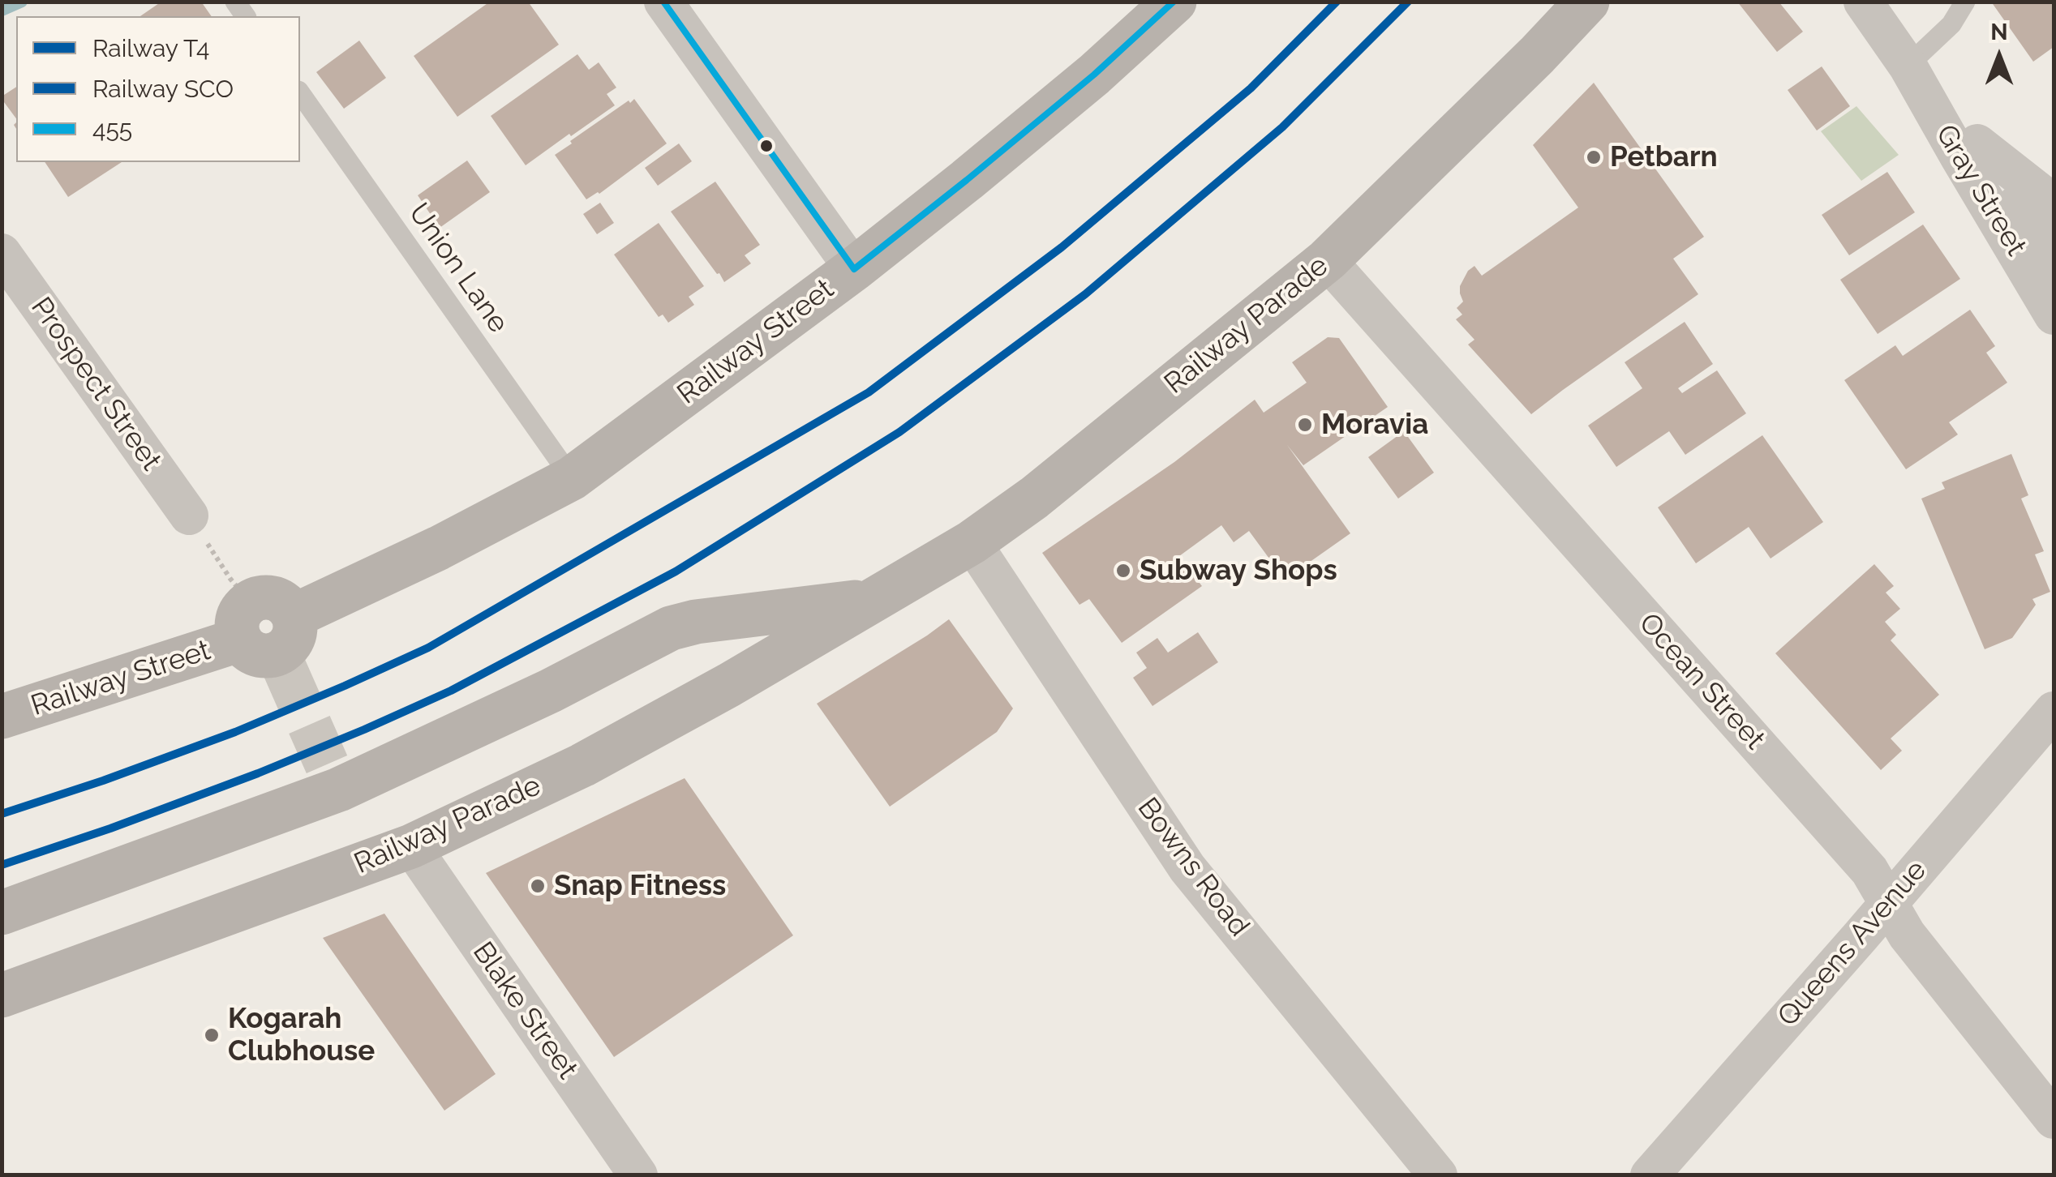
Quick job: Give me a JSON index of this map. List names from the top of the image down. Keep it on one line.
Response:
{"streets":{"main road":["Railway Parade","Railway Street"],"street":["Gray Street","Prospect Street","Ocean Street","Bowns Road","Queens Avenue","Blake Street"],"lane":["Union Lane"]},"crossings":[["Union Lane","Railway Street"],["Railway Parade","Ocean Street"],["Railway Parade","Bowns Road"],["Railway Parade","Blake Street"],["Ocean Street","Queens Avenue"]],"places":["Petbarn","Moravia","Subway Shops","Snap Fitness","Kogarah Clubhouse"],"lines":["rail line T4","rail line SCO","transit line 455"],"legend":["Railway T4","Railway SCO","455"],"north":"top"}
